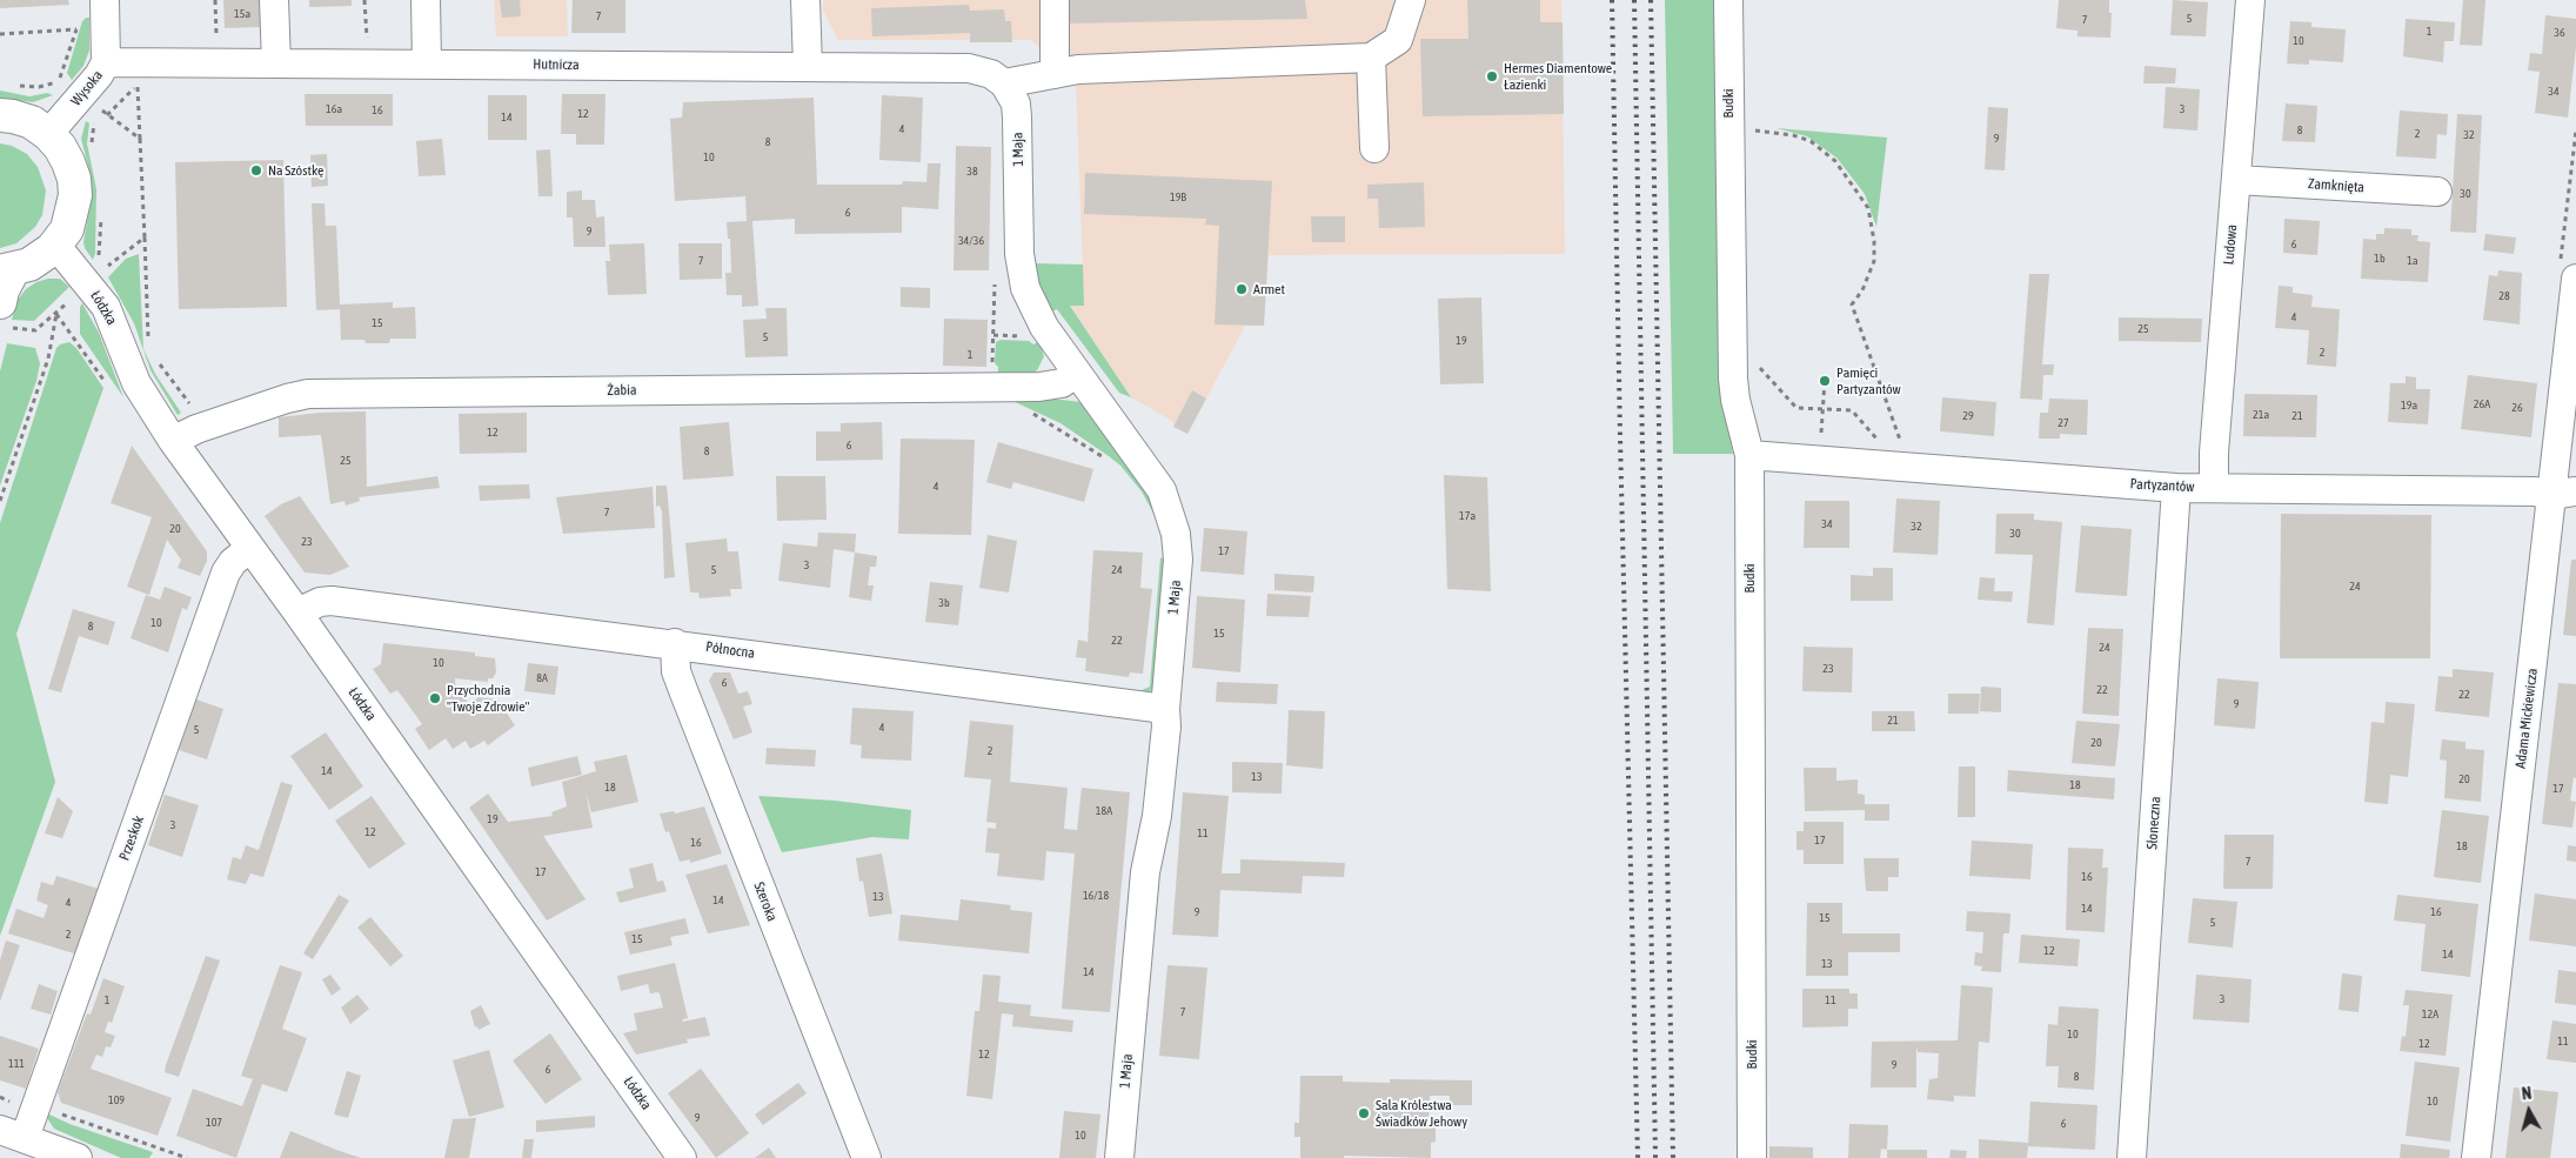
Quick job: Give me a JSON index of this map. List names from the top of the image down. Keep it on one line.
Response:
{"streets":{"street":["Hutnicza","Wysoka","Budki","1 Maja","Zamknięta","Ludowa","Łódzka","Żabia","Partyzantów","Północna","Adama Mickiewicza","Słoneczna","Przeskok","Szeroka"]},"crossings":[["Hutnicza","Wysoka"],["Hutnicza","1 Maja"],["Budki","Partyzantów"],["1 Maja","Żabia"],["1 Maja","Północna"],["Zamknięta","Ludowa"],["Ludowa","Partyzantów"],["Łódzka","Żabia"],["Łódzka","Północna"],["Łódzka","Przeskok"],["Partyzantów","Adama Mickiewicza"],["Partyzantów","Słoneczna"],["Północna","Szeroka"]],"places":["Hermes Diamentowe Łazienki","Na Szóstkę","Armet","Pamięci Partyzantów","Przychodnia \"Twoje Zdrowie\"","Sala Królestwa Świadków Jehowy"],"house_numbers":["15a","7","5","7","1","36","10","34","16a","3","16","12","14","4","8","2","32","9","8","10","38","30","19B","6","9","34/36","6","1b","7","1a","28","4","15","25","5","19","2","1","26A","19a","26","21a","29","21","27","12","6","8","25","4","7","17a","34","32","20","30","23","17","3","5","24","24","3b","10","8","15","22","24","10","23","8A","6","22","22","9","21","4","5","20","2","14","13","20","18","18","17","18A","19","3","12","11","17","16","18","7","17","16","16/18","13","14","4","14","9","16","15","5","2","15","12","14","13","14","3","1","11","7","12A","10","11","12","12","111","9","6","8","109","10","9","107","6","10"],"north":"top"}
